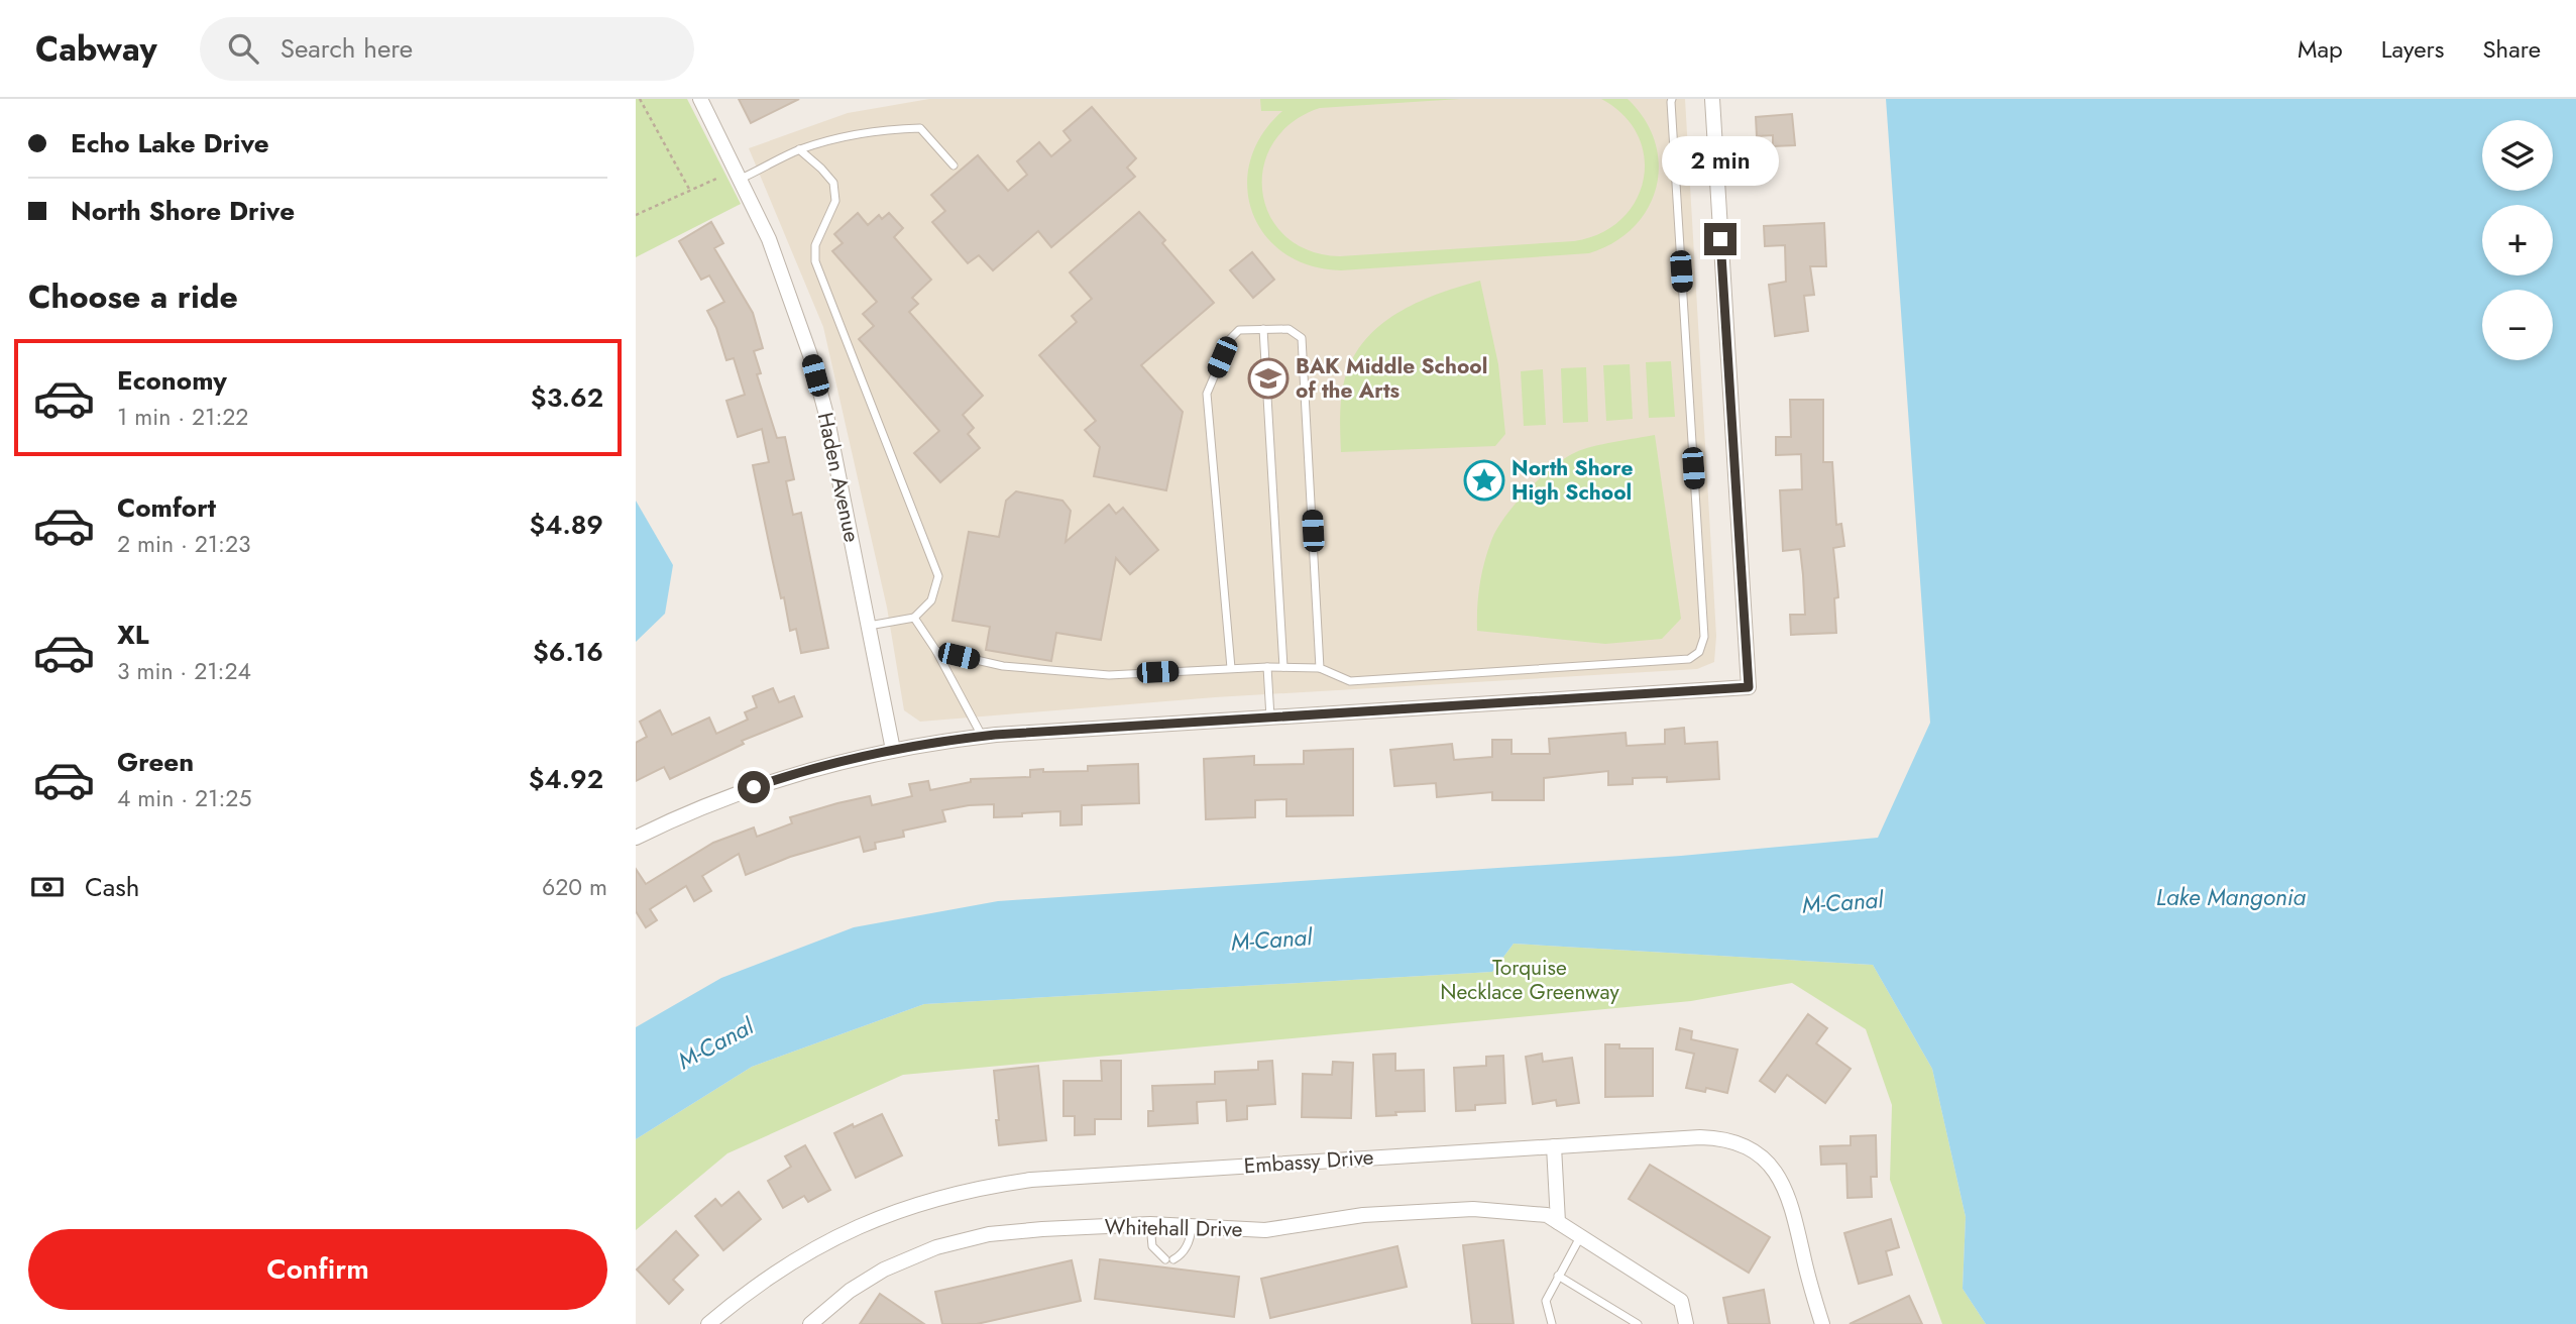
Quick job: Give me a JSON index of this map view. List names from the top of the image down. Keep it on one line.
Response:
{"streets":{"street":["Haden Avenue","Embassy Drive","Whitehall Drive"]},"water":["Lake Mangonia","M-Canal"],"parks":["Torquise Necklace Greenway"],"places":{"school or university":["BAK Middle School of the Arts"],"place":["North Shore High School"]},"page":{"header":"Cabway","search":"Search here","nav":["Map","Layers","Share"],"banner":["Echo Lake Drive","North Shore Drive"],"map_buttons":["+","−"],"bubble":"2 min","heading":"Choose a ride","list":[{"name":"Economy","note":"1 min · 21:22","value":"$3.62"},{"name":"Comfort","note":"2 min · 21:23","value":"$4.89"},{"name":"XL","note":"3 min · 21:24","value":"$6.16"},{"name":"Green","note":"4 min · 21:25","value":"$4.92"}],"pay":["Cash","620 m"],"buttons":"Confirm"}}
